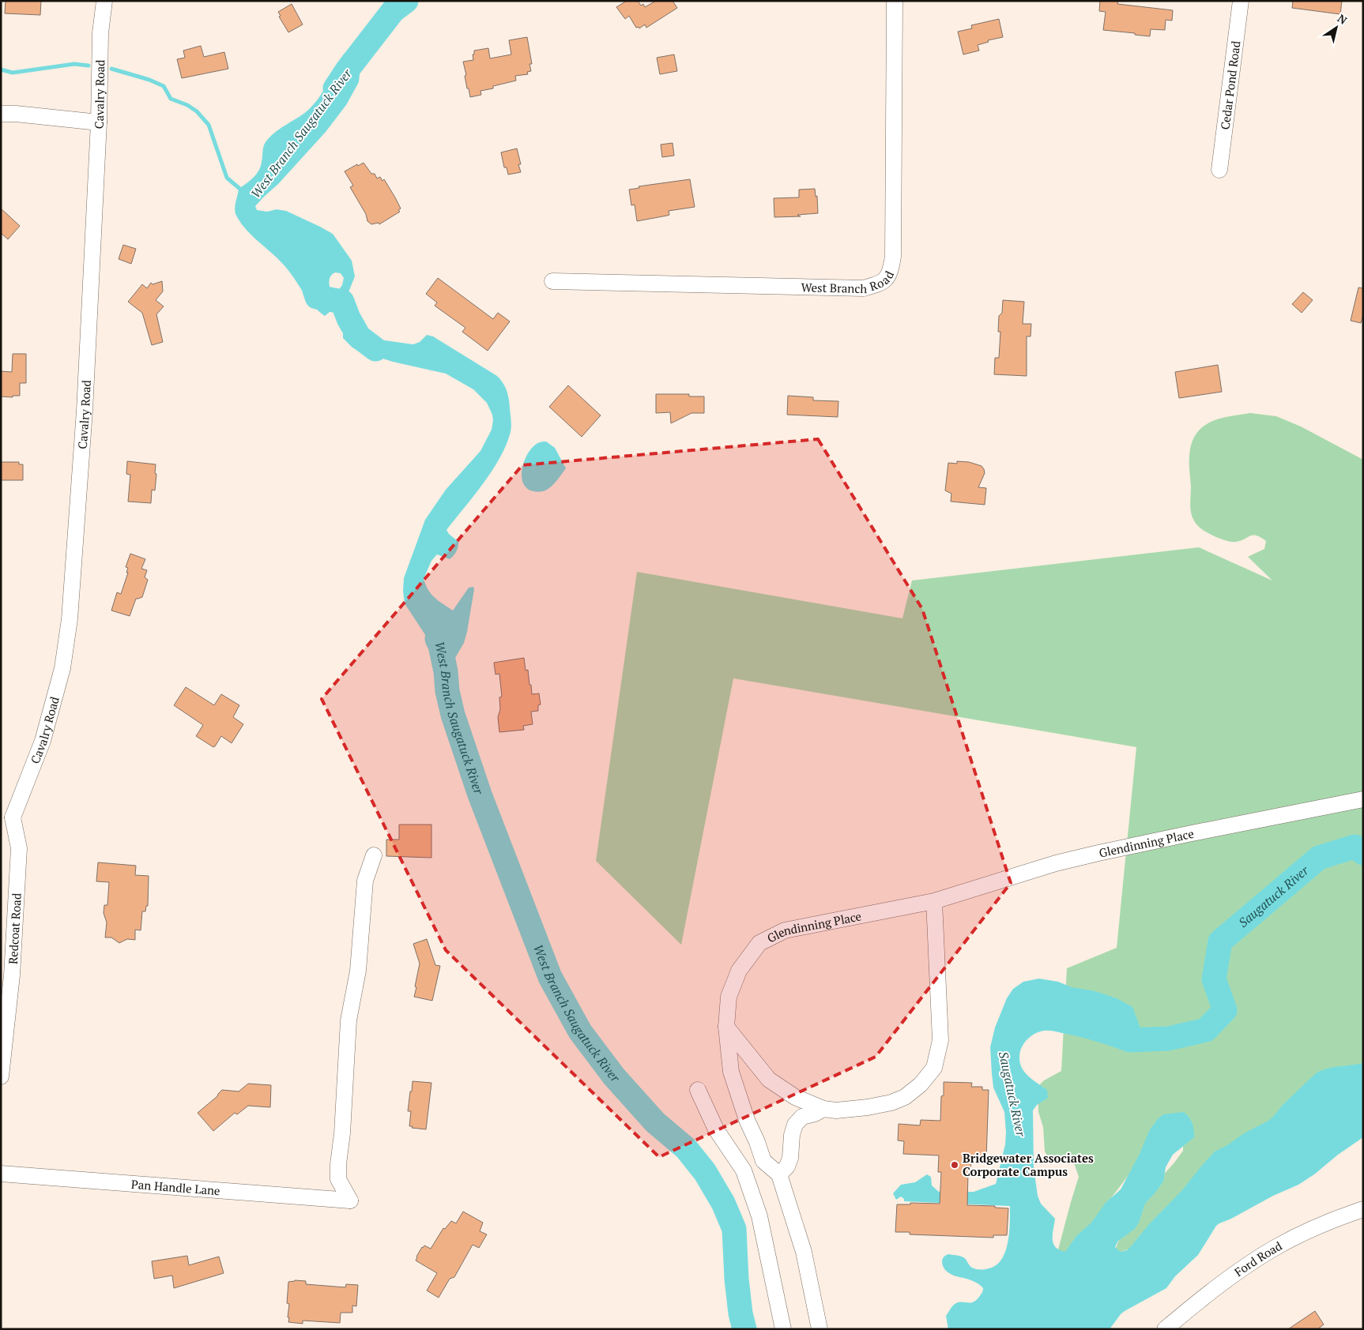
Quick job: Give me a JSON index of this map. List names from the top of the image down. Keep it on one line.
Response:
{"streets":{"street":["Cedar Pond Road","Cavalry Road","West Branch Road","Glendinning Place","Redcoat Road","Pan Handle Lane","Ford Road"]},"crossings":[["Cavalry Road","Redcoat Road"]],"water":["West Branch Saugatuck River","Saugatuck River"],"places":["Bridgewater Associates Corporate Campus"],"north":"top right"}
